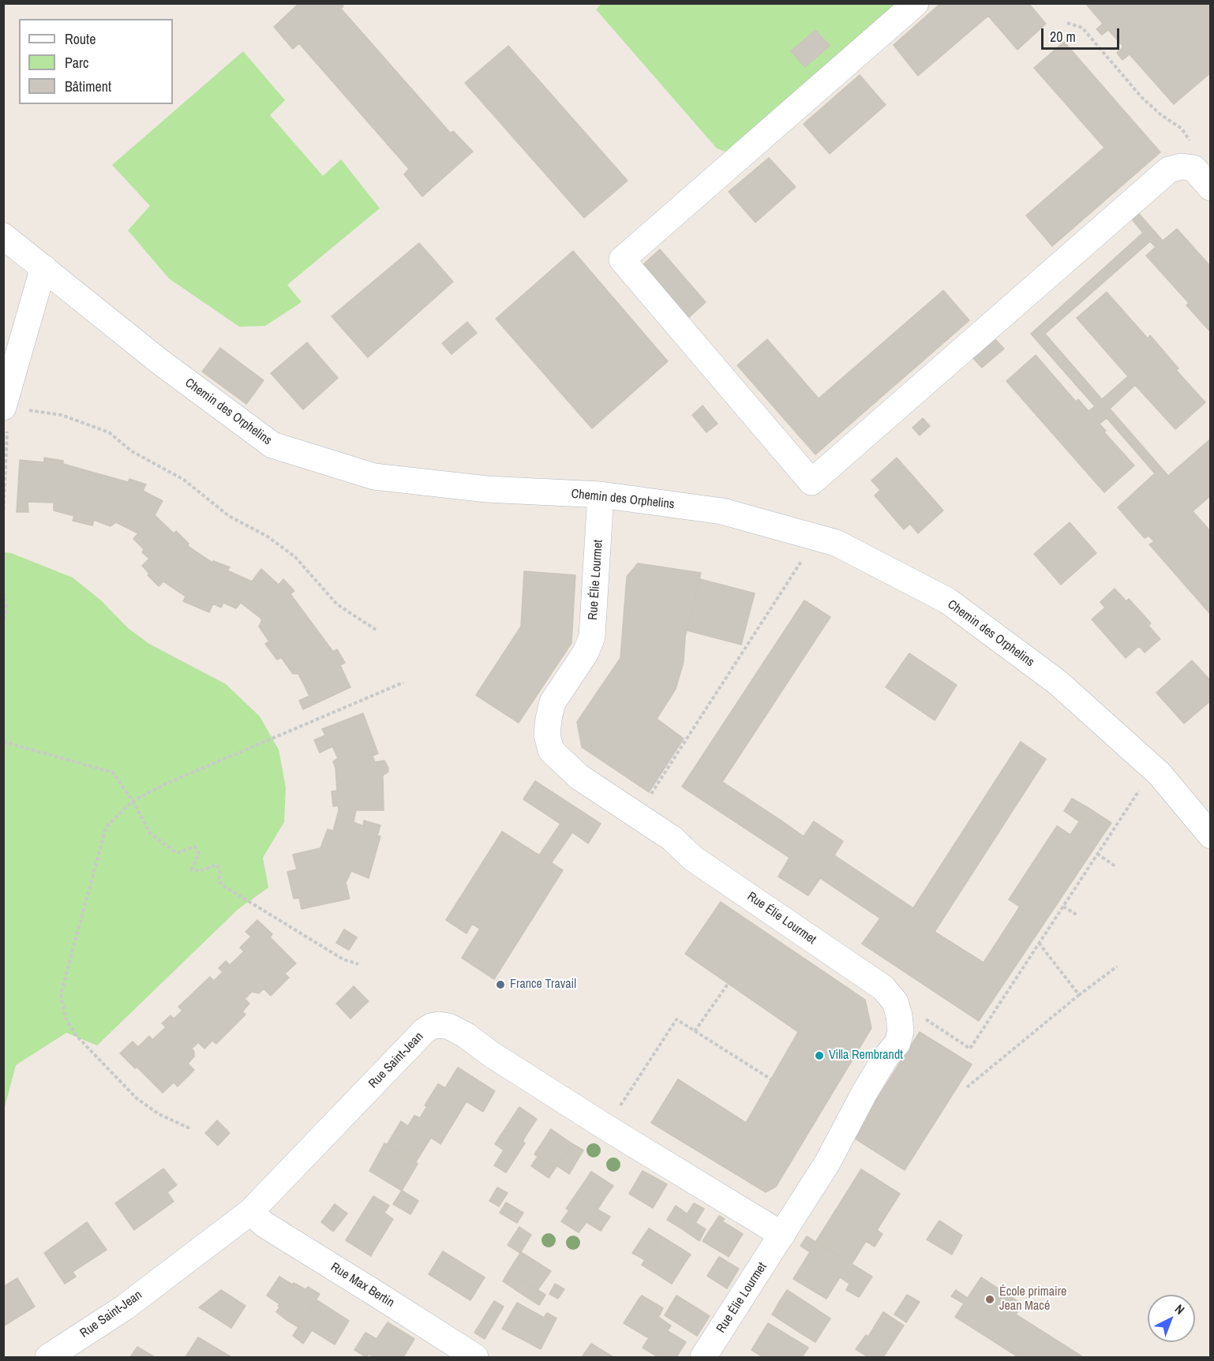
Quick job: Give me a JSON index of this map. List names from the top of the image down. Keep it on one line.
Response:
{"streets":{"street":["Chemin des Orphelins","Rue Élie Lourmet","Rue Saint-Jean","Rue Max Bertin"]},"crossings":[["Chemin des Orphelins","Rue Élie Lourmet"],["Rue Élie Lourmet","Rue Saint-Jean"],["Rue Saint-Jean","Rue Max Bertin"]],"places":["France Travail","Villa Rembrandt","École primaire Jean Macé"],"legend":["Route","Parc","Bâtiment"],"scale_bar":"20 m","north":"top right"}
